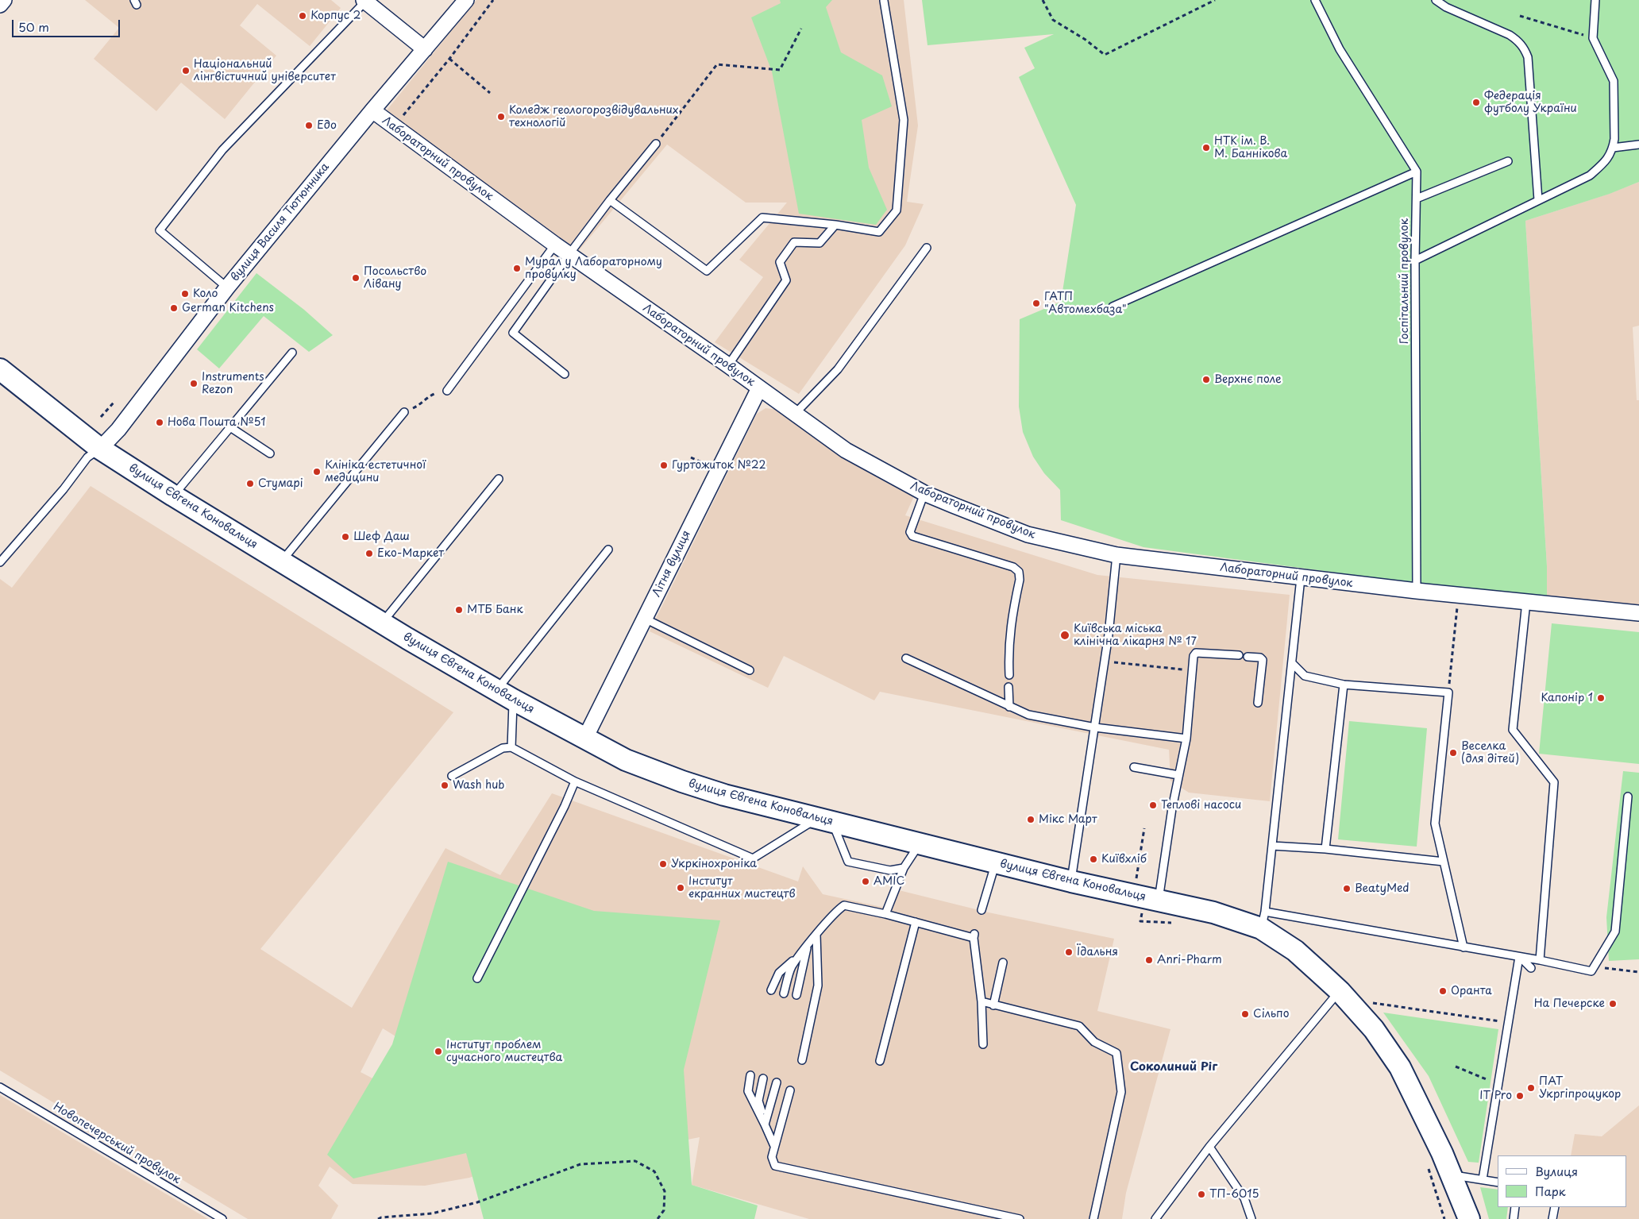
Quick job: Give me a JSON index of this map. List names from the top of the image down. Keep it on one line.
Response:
{"streets":{"main road":["вулиця Євгена Коновальця"],"street":["Лабораторний провулок","вулиця Василя Тютюнника","Літня вулиця"],"lane":["Госпітальний провулок","Новопечерський провулок"]},"crossings":[["Лабораторний провулок","вулиця Василя Тютюнника"],["Лабораторний провулок","Госпітальний провулок"],["Лабораторний провулок","Літня вулиця"],["вулиця Василя Тютюнника","вулиця Євгена Коновальця"],["вулиця Євгена Коновальця","Літня вулиця"]],"districts":["Соколиний Ріг"],"places":["Корпус 2","Національний лінгвістичний університет","Федерація футболу України","Коледж геологорозвідувальних технологій","Едо","НТК ім. В. М. Баннікова","Мурал у Лабораторному провулку","Посольство Лівану","Коло","ГАТП \"Автомехбаза\"","German Kitchens","Верхнє поле","Instruments Rezon","Нова Пошта №51","Гуртожиток №22","Клініка естетичної медицини","Стумарі","Шеф Даш","Еко-Маркет","МТБ Банк","Київська міська клінічна лікарня № 17","Капонір 1","Веселка (для дітей)","Wash hub","Теплові насоси","Мікс Март","Київхліб","Укркінохроніка","AMIC","Інститут екранних мистецтв","BeatyMed","Їдальня","Anri-Pharm","Оранта","На Печерске","Сільпо","Інститут проблем сучасного мистецтва","ПАТ Укргіпроцукор","IT Pro","ТП-6015"],"legend":["Вулиця","Парк"],"scale_bar":"50 m"}
